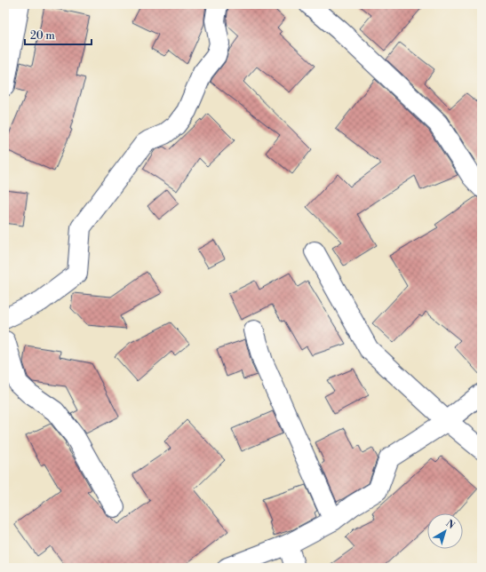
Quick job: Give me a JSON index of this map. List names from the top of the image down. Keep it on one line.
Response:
{"scale_bar":"20 m","north":"top right"}
